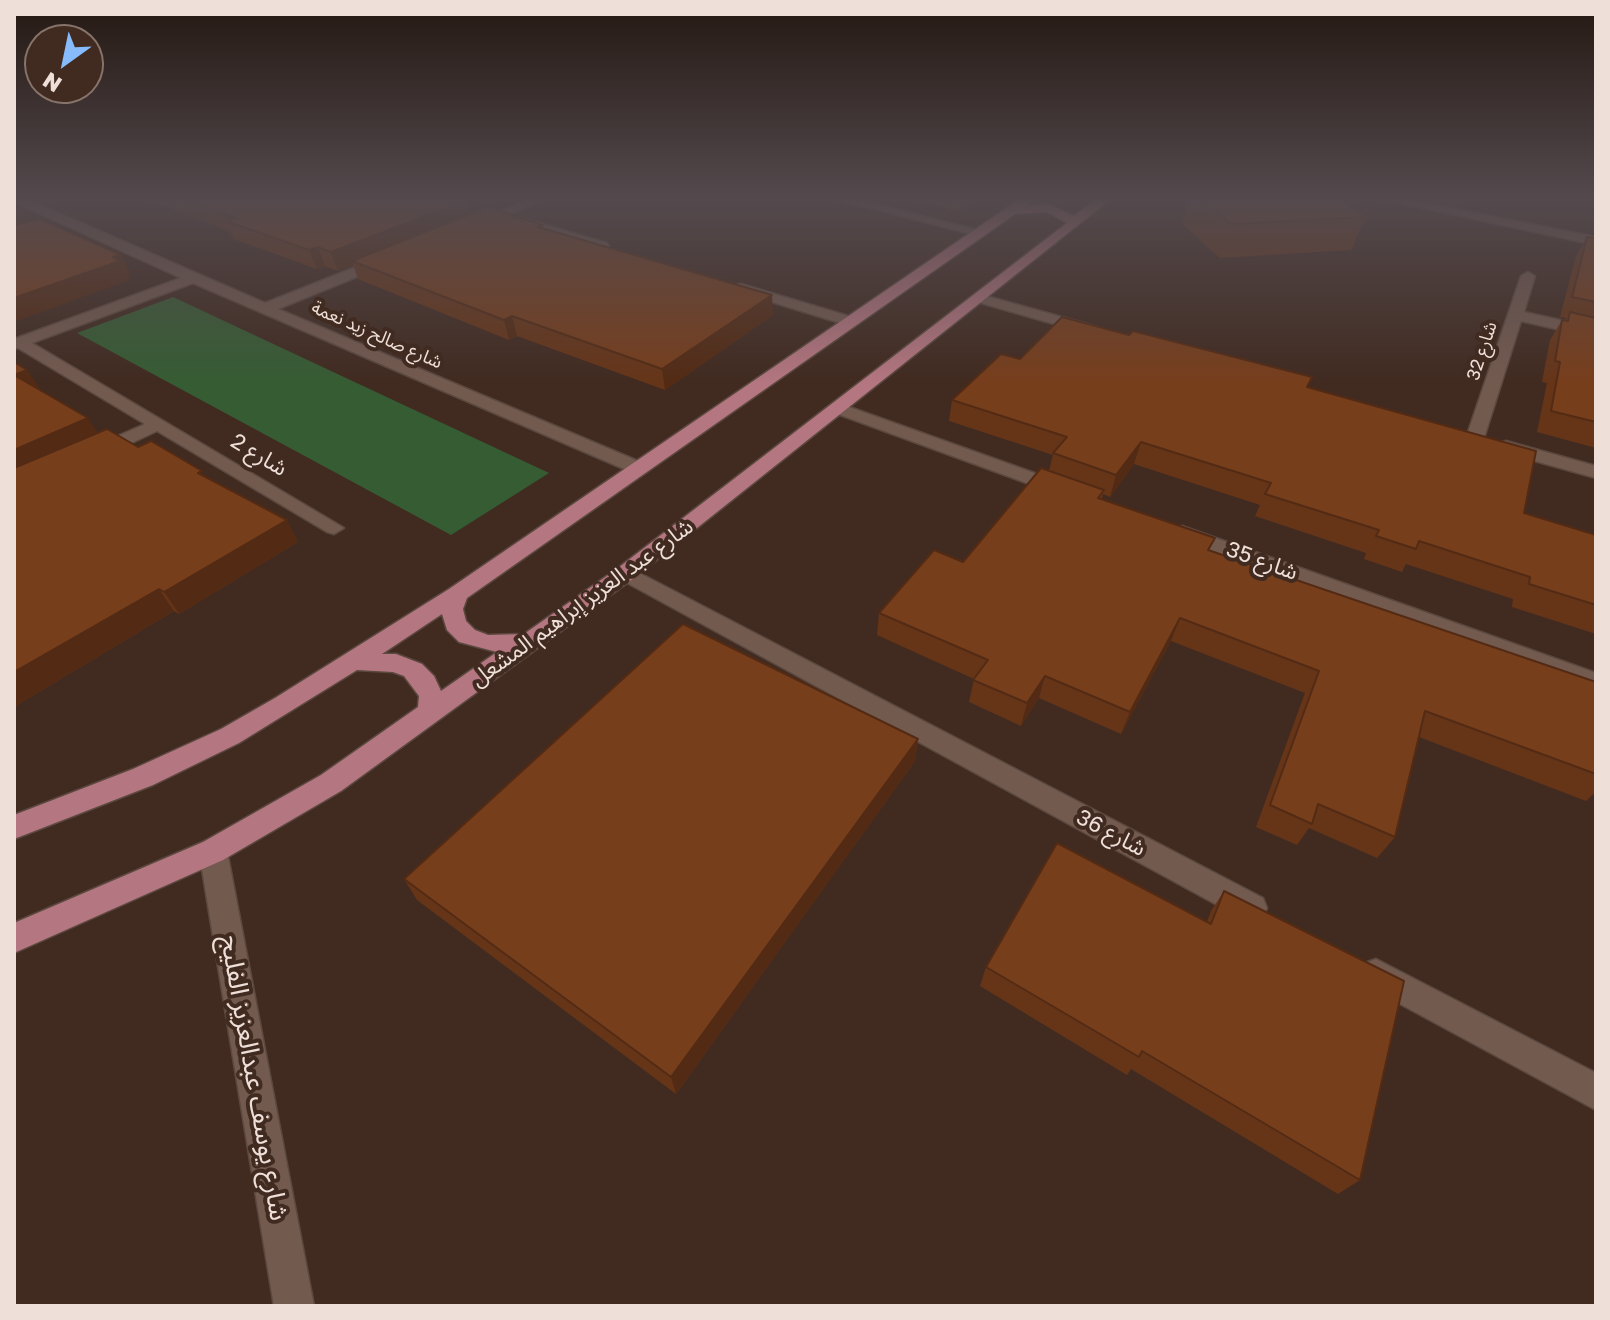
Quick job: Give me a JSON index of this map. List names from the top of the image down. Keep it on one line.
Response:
{"streets":{"main road":["شارع عبد العزيز إبراهيم المشعل"],"street":["شارع صالح زيد نعمة","شارع 32","شارع 2","شارع 35","شارع 36","شارع يوسف عبدالعزيز الفليج"]},"crossings":[["شارع صالح زيد نعمة","شارع 2"],["شارع عبد العزيز إبراهيم المشعل","شارع 36"],["شارع عبد العزيز إبراهيم المشعل","شارع يوسف عبدالعزيز الفليج"]],"north":"bottom left"}
